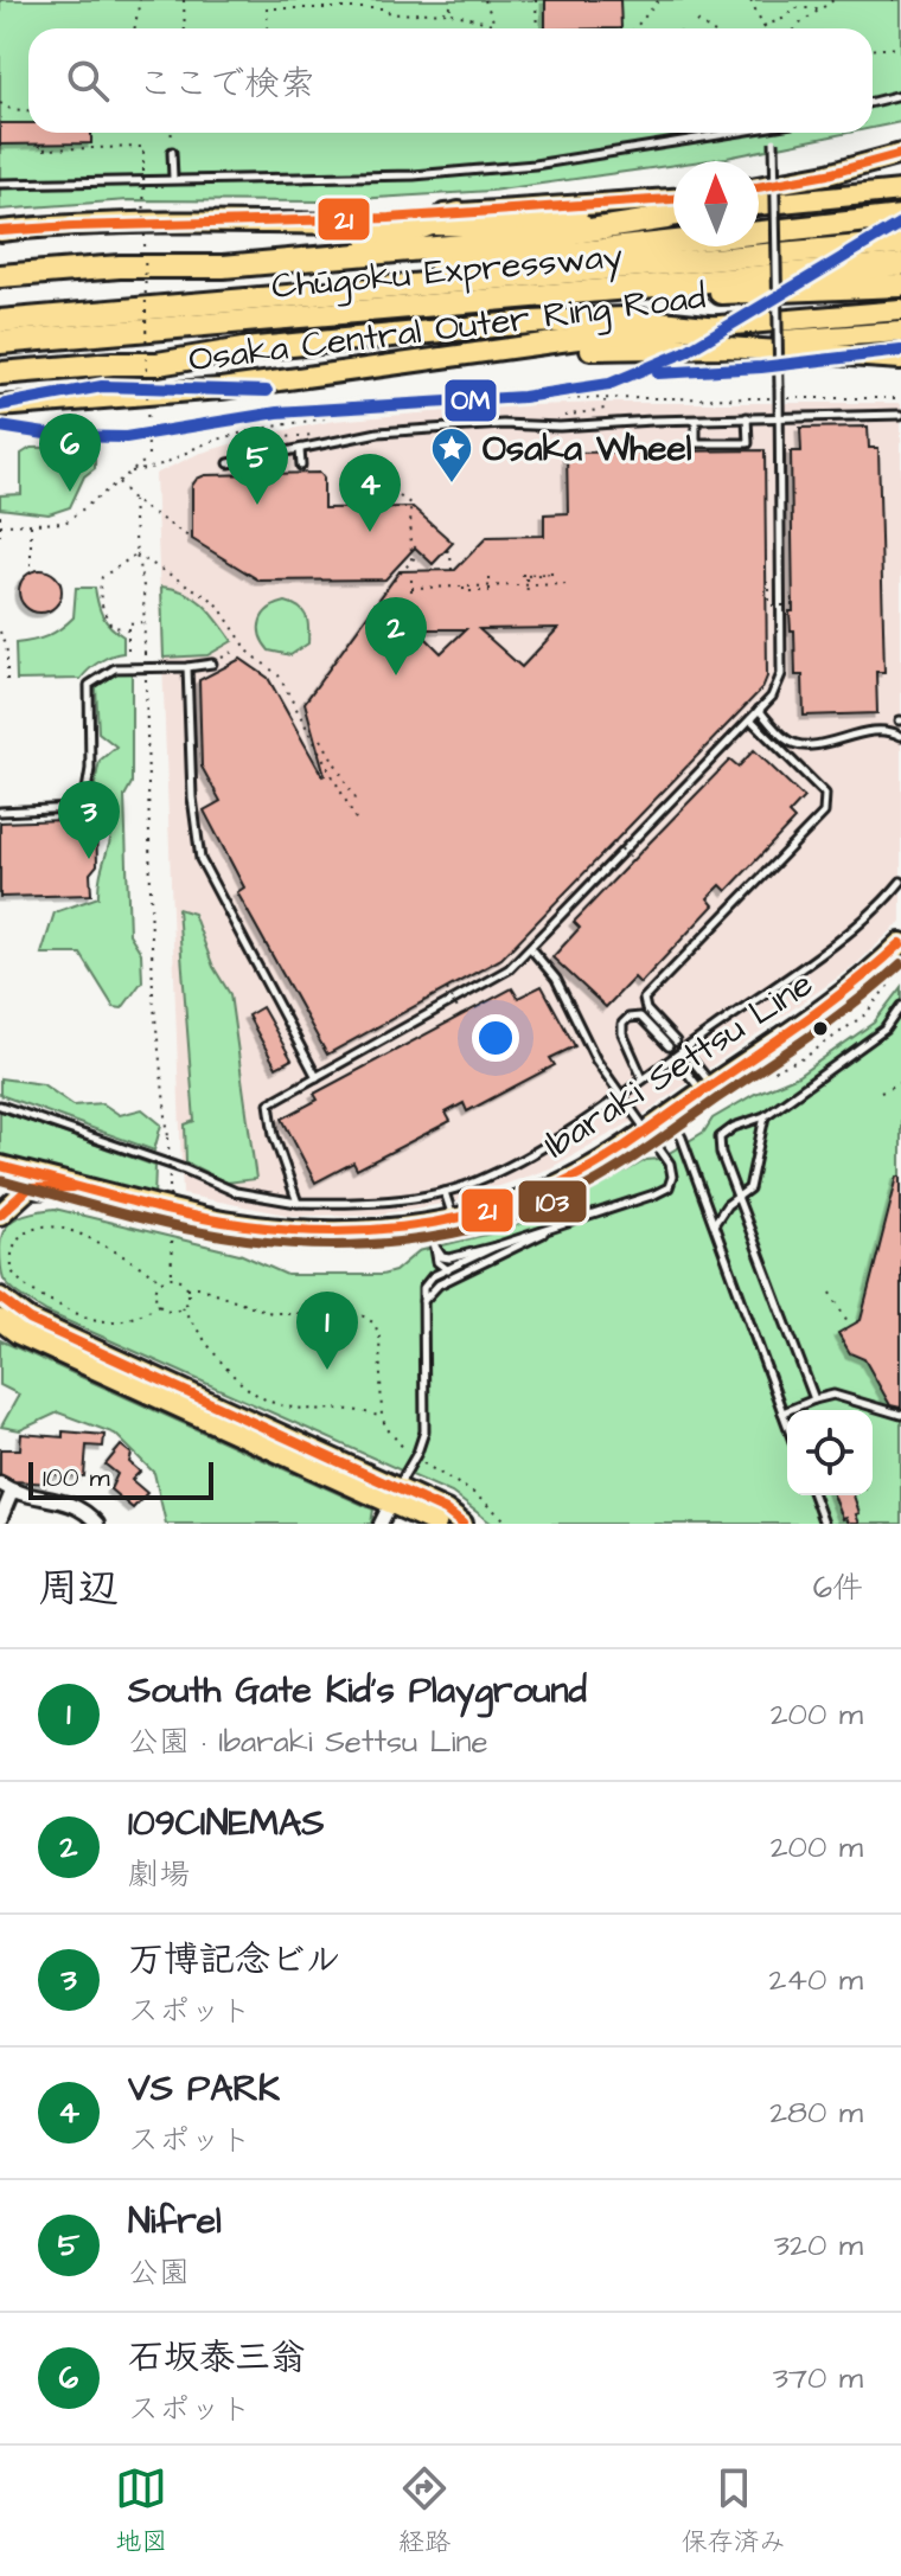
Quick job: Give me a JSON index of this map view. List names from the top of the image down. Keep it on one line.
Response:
{"streets":{"highway":["Chūgoku Expressway"],"main road":["Osaka Central Outer Ring Road","Ibaraki Settsu Line"]},"places":{"place":["Osaka Wheel"]},"lines":["transit line 21","transit line OM","transit line 103"],"scale_bar":"100 m","north":"top","page":{"search":"ここで検索","pins":["6","5","4","2","3","1"],"scale":"100 m","heading":["周辺","6件"],"list":[{"mark":"1","name":"South Gate Kid's Playground","note":"公園 · Ibaraki Settsu Line","value":"200 m"},{"mark":"2","name":"109CINEMAS","note":"劇場","value":"200 m"},{"mark":"3","name":"万博記念ビル","note":"スポット","value":"240 m"},{"mark":"4","name":"VS PARK","note":"スポット","value":"280 m"},{"mark":"5","name":"Nifrel","note":"公園","value":"320 m"},{"mark":"6","name":"石坂泰三翁","note":"スポット","value":"370 m"}],"nav":["地図","経路","保存済み"]}}
